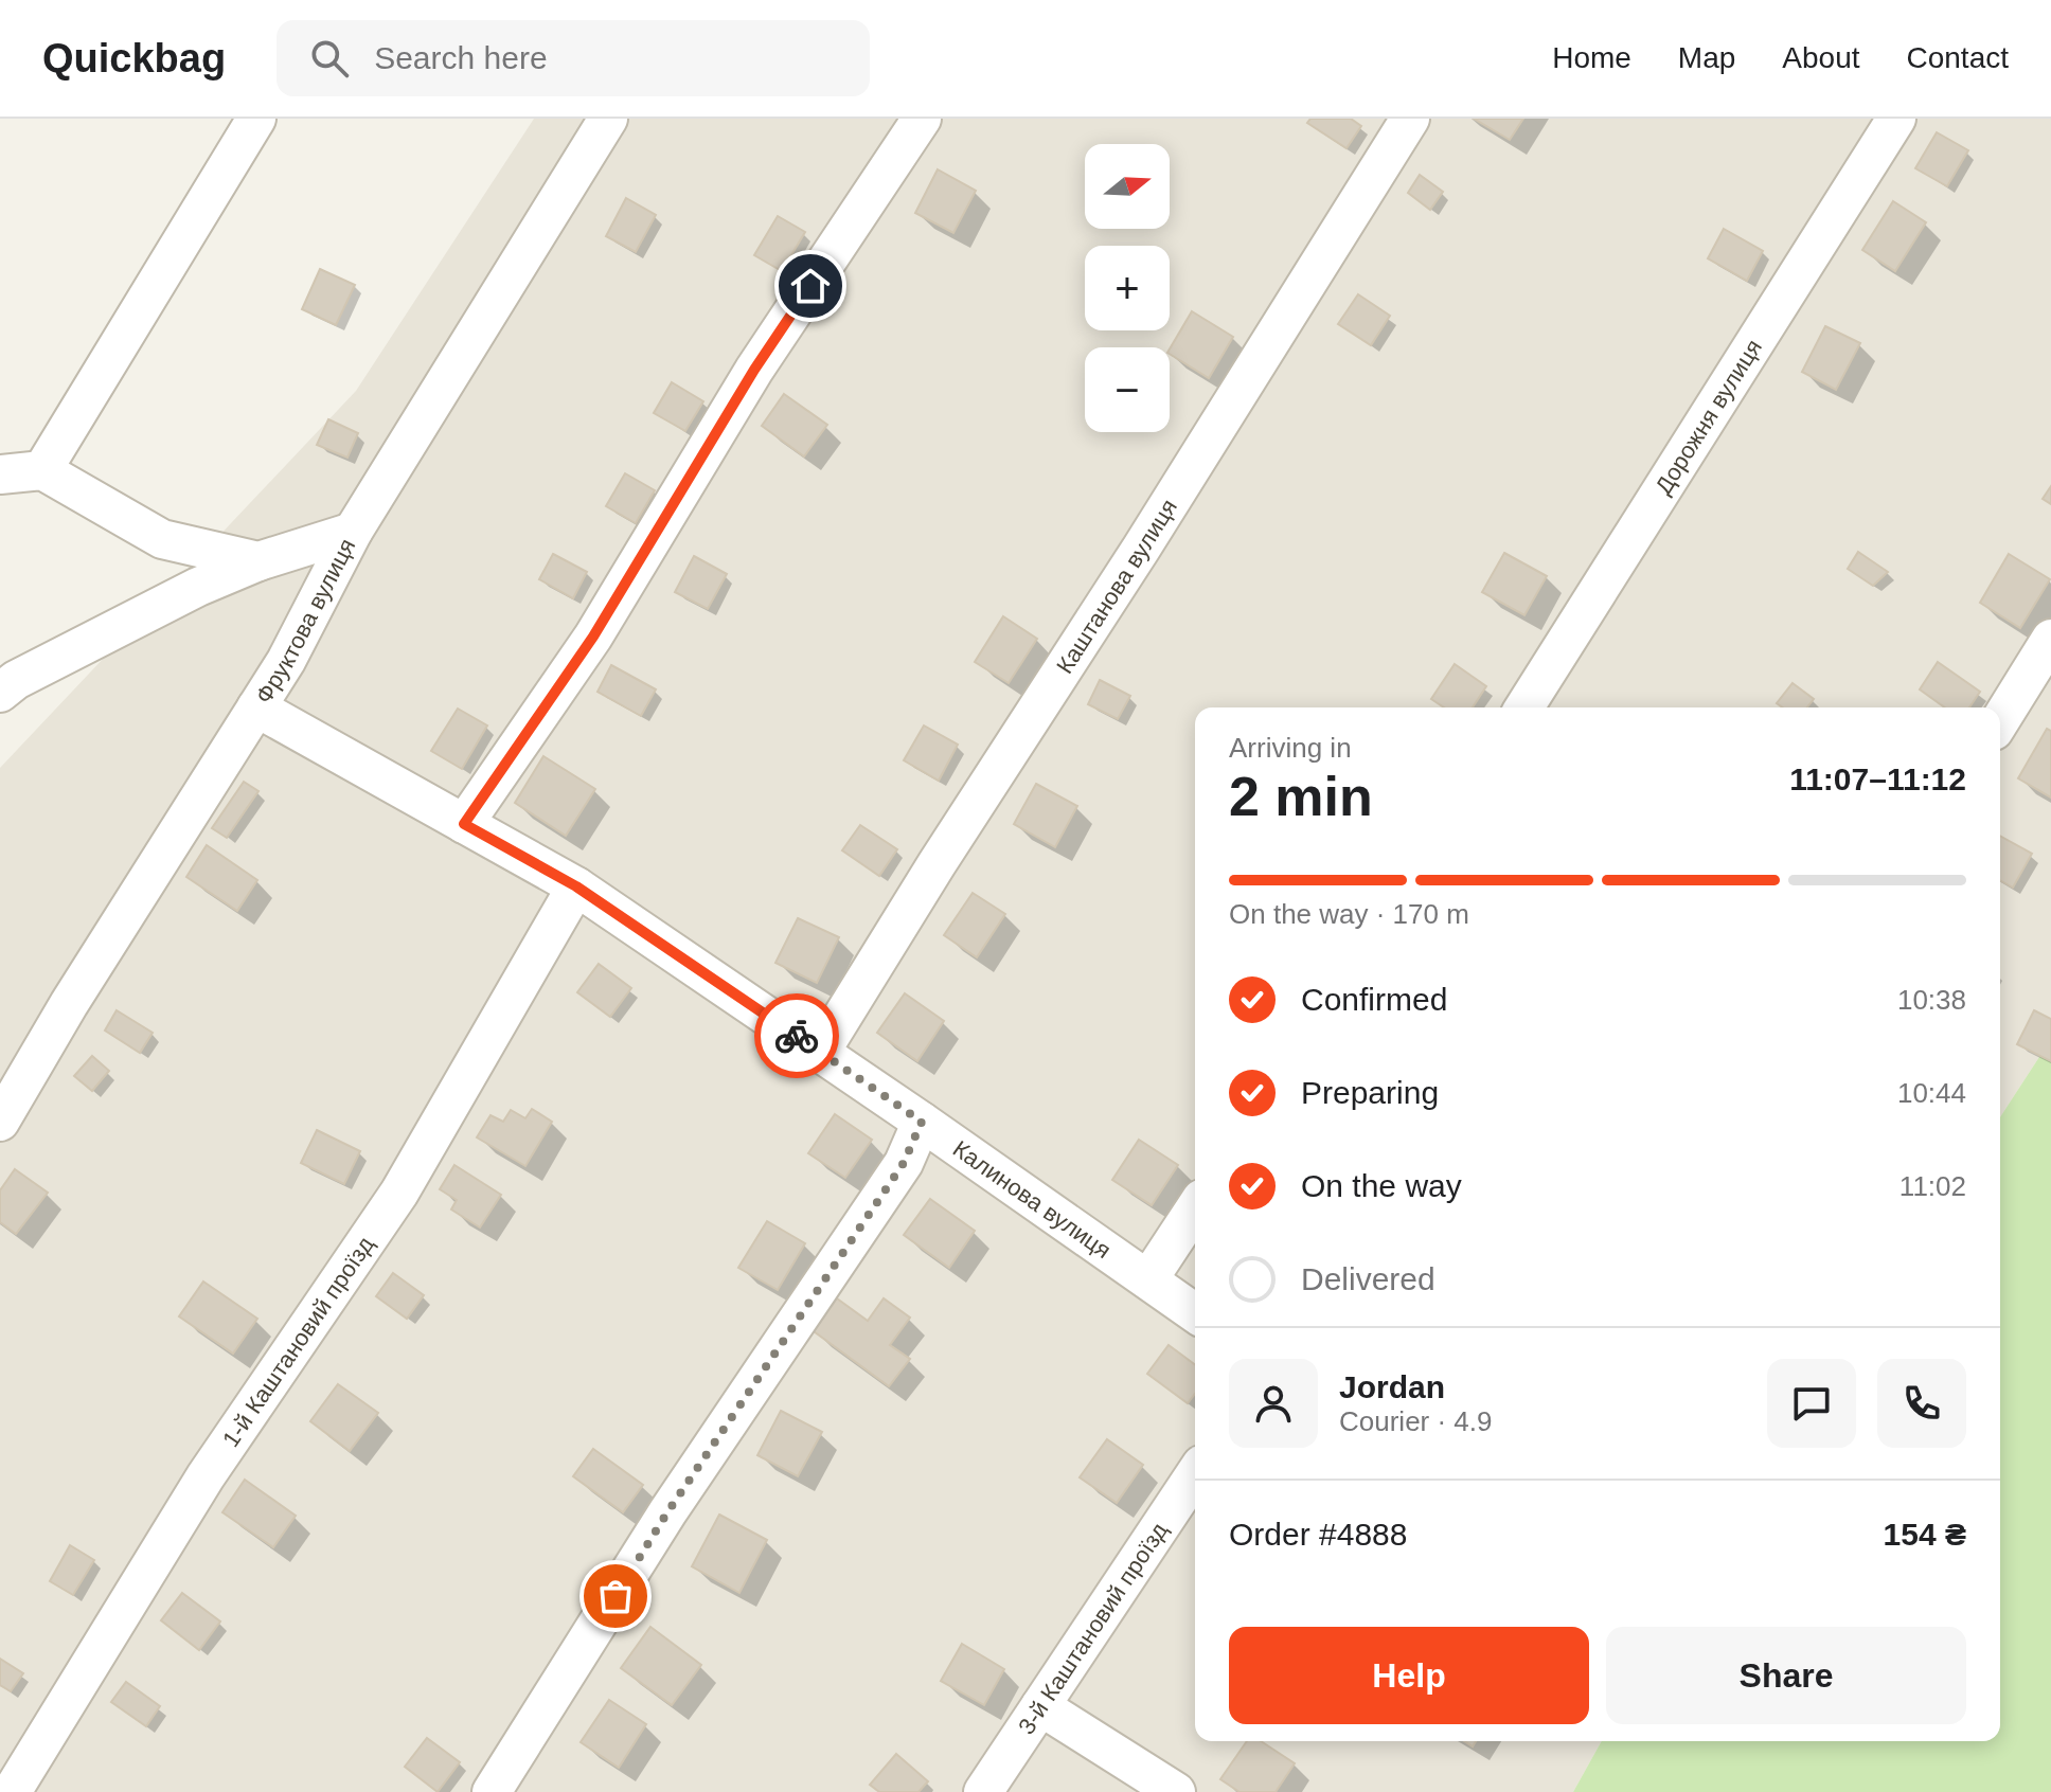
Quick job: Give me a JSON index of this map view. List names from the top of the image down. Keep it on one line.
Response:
{"streets":{"street":["Дорожня вулиця","Каштанова вулиця","Фруктова вулиця","Калинова вулиця","1-й Каштановий проїзд","3-й Каштановий проїзд"]},"crossings":[["Каштанова вулиця","Калинова вулиця"],["Фруктова вулиця","Калинова вулиця"],["Калинова вулиця","1-й Каштановий проїзд"]],"north":"right","page":{"header":"Quickbag","search":"Search here","nav":["Home","Map","About","Contact"],"map_buttons":["+","−"],"heading":["2 min","Arriving in","11:07–11:12"],"panel":["Jordan","Courier · 4.9","Order #4888","154 ₴"],"bar":"On the way · 170 m","list":[["Confirmed","10:38"],["Preparing","10:44"],["On the way","11:02"],"Delivered"],"buttons":["Help","Share"]}}
